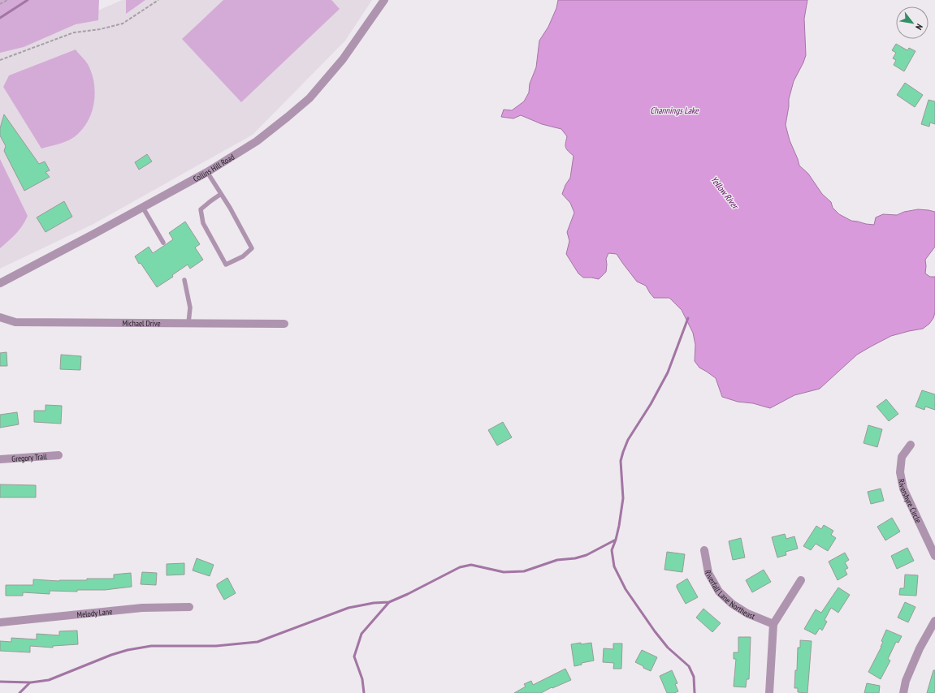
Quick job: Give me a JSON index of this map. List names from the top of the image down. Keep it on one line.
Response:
{"streets":{"street":["Collins Hill Road","Michael Drive","Gregory Trail","Rivershyre Circle","Riverfall Lane Northeast","Melody Lane"]},"water":["Channings Lake","Yellow River"],"north":"bottom right"}
